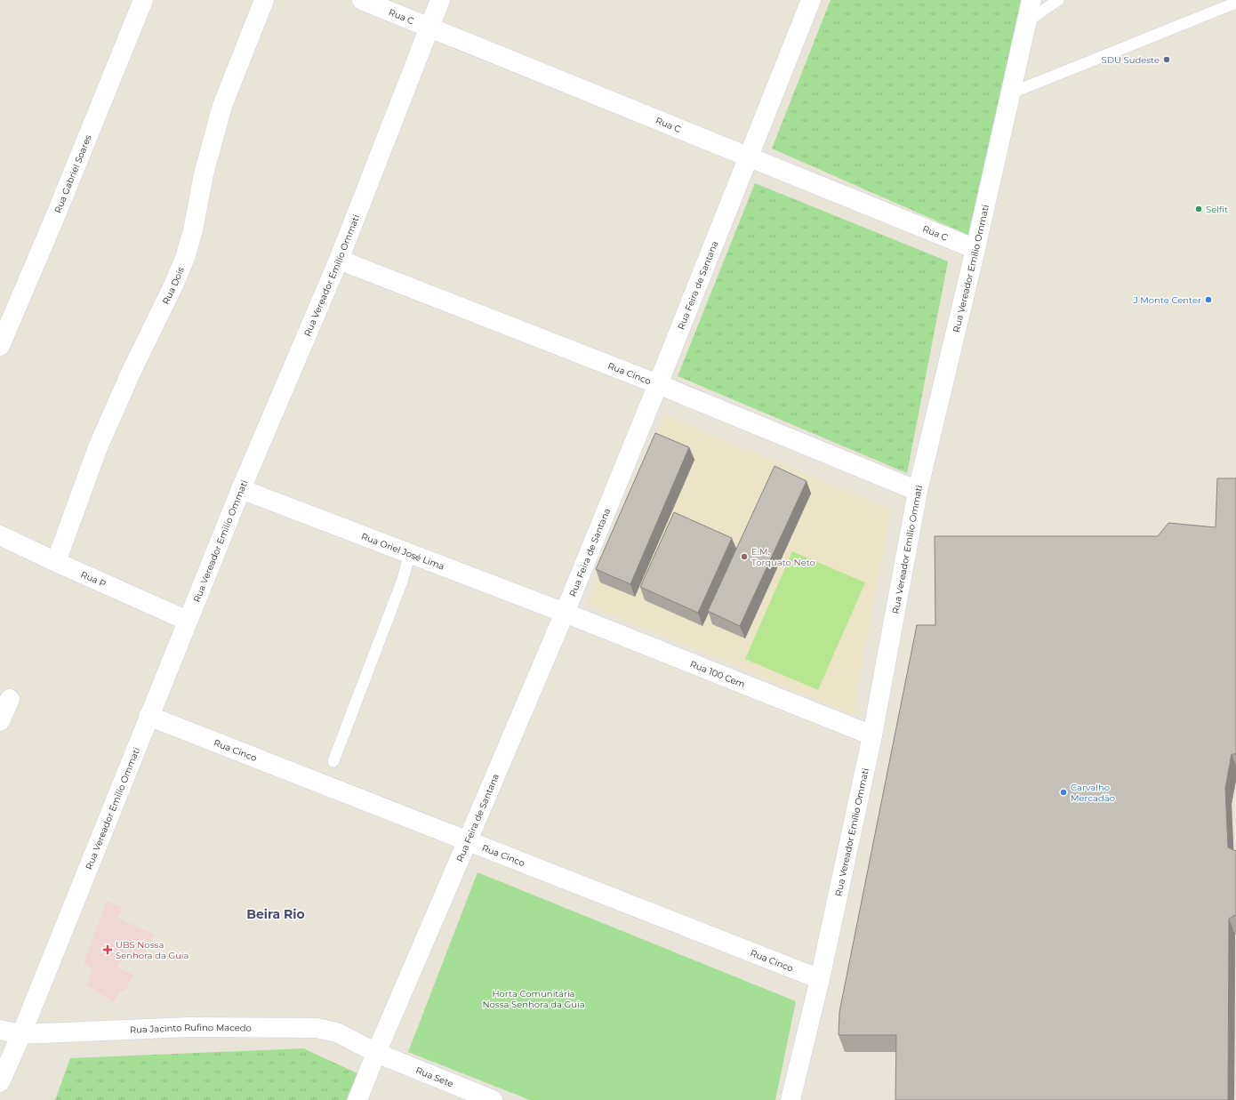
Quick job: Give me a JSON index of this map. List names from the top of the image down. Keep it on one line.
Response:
{"streets":{"street":["Rua C","Rua Gabriel Soares","Rua Vereador Emílio Ommati","Rua Vereador Emilío Ommati","Rua Feira de Santana","Rua Dois","Rua Cinco","Rua Oriel José Lima","Rua P","Rua 100 Cem","Rua Jacinto Rufino Macedo","Rua Sete"]},"crossings":[["Rua C","Rua Vereador Emílio Ommati"],["Rua C","Rua Vereador Emilío Ommati"],["Rua C","Rua Feira de Santana"],["Rua Vereador Emílio Ommati","Rua Cinco"],["Rua Vereador Emílio Ommati","Rua 100 Cem"],["Rua Vereador Emilío Ommati","Rua Cinco"],["Rua Vereador Emilío Ommati","Rua Oriel José Lima"],["Rua Vereador Emilío Ommati","Rua P"],["Rua Vereador Emilío Ommati","Rua Jacinto Rufino Macedo"],["Rua Feira de Santana","Rua Cinco"],["Rua Feira de Santana","Rua Oriel José Lima"],["Rua Feira de Santana","Rua 100 Cem"],["Rua Feira de Santana","Rua Jacinto Rufino Macedo"],["Rua Feira de Santana","Rua Sete"],["Rua Dois","Rua P"],["Rua Oriel José Lima","Rua 100 Cem"],["Rua Jacinto Rufino Macedo","Rua Sete"]],"districts":["Beira Rio"],"parks":["Horta Comunitária Nossa Senhora da Guia"],"places":{"other":["SDU Sudeste","Selfit","J Monte Center","E.M. Torquato Neto","Carvalho Mercadão"],"health":["UBS Nossa Senhora da Guia"]}}
